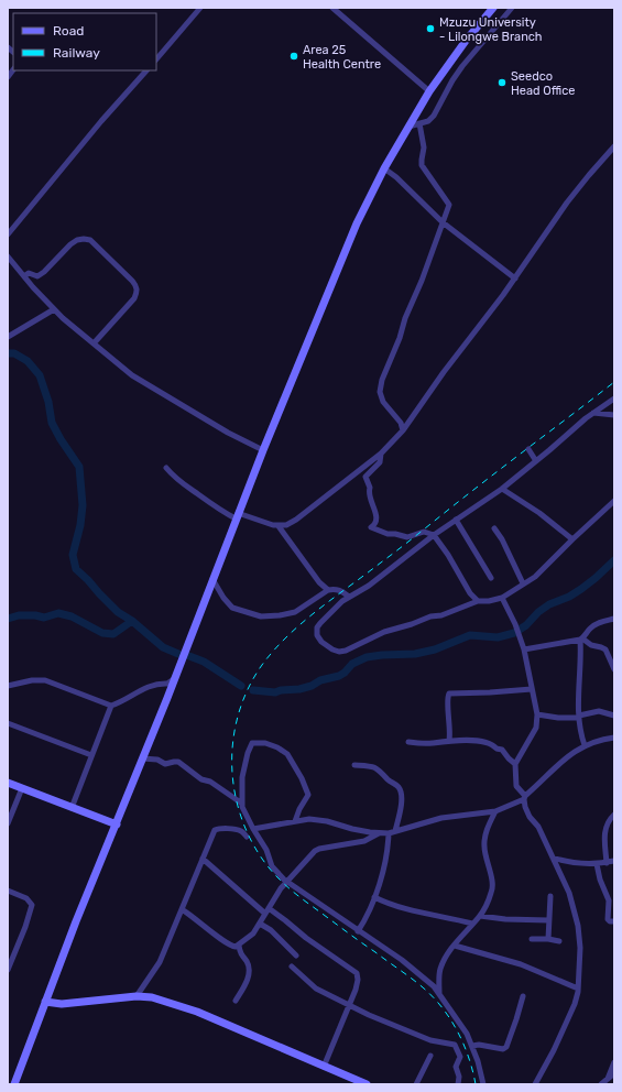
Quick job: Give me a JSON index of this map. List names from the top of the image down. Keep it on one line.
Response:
{"places":["Mzuzu University - Lilongwe Branch","Area 25 Health Centre","Seedco Head Office"],"legend":["Road","Railway"]}
